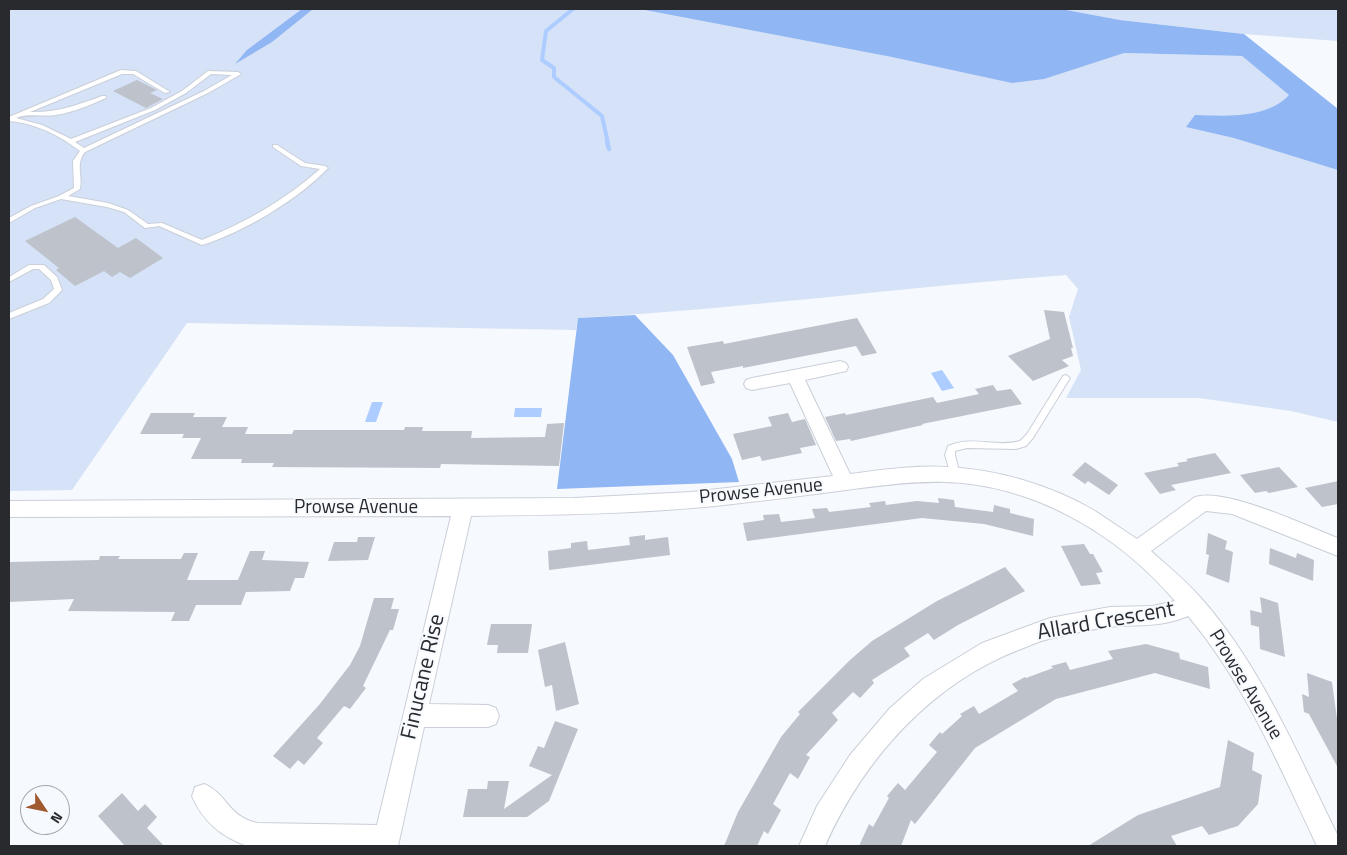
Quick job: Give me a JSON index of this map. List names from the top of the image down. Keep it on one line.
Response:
{"streets":{"street":["Prowse Avenue","Allard Crescent","Finucane Rise"]},"crossings":[["Prowse Avenue","Allard Crescent"],["Prowse Avenue","Finucane Rise"]],"north":"bottom right"}
